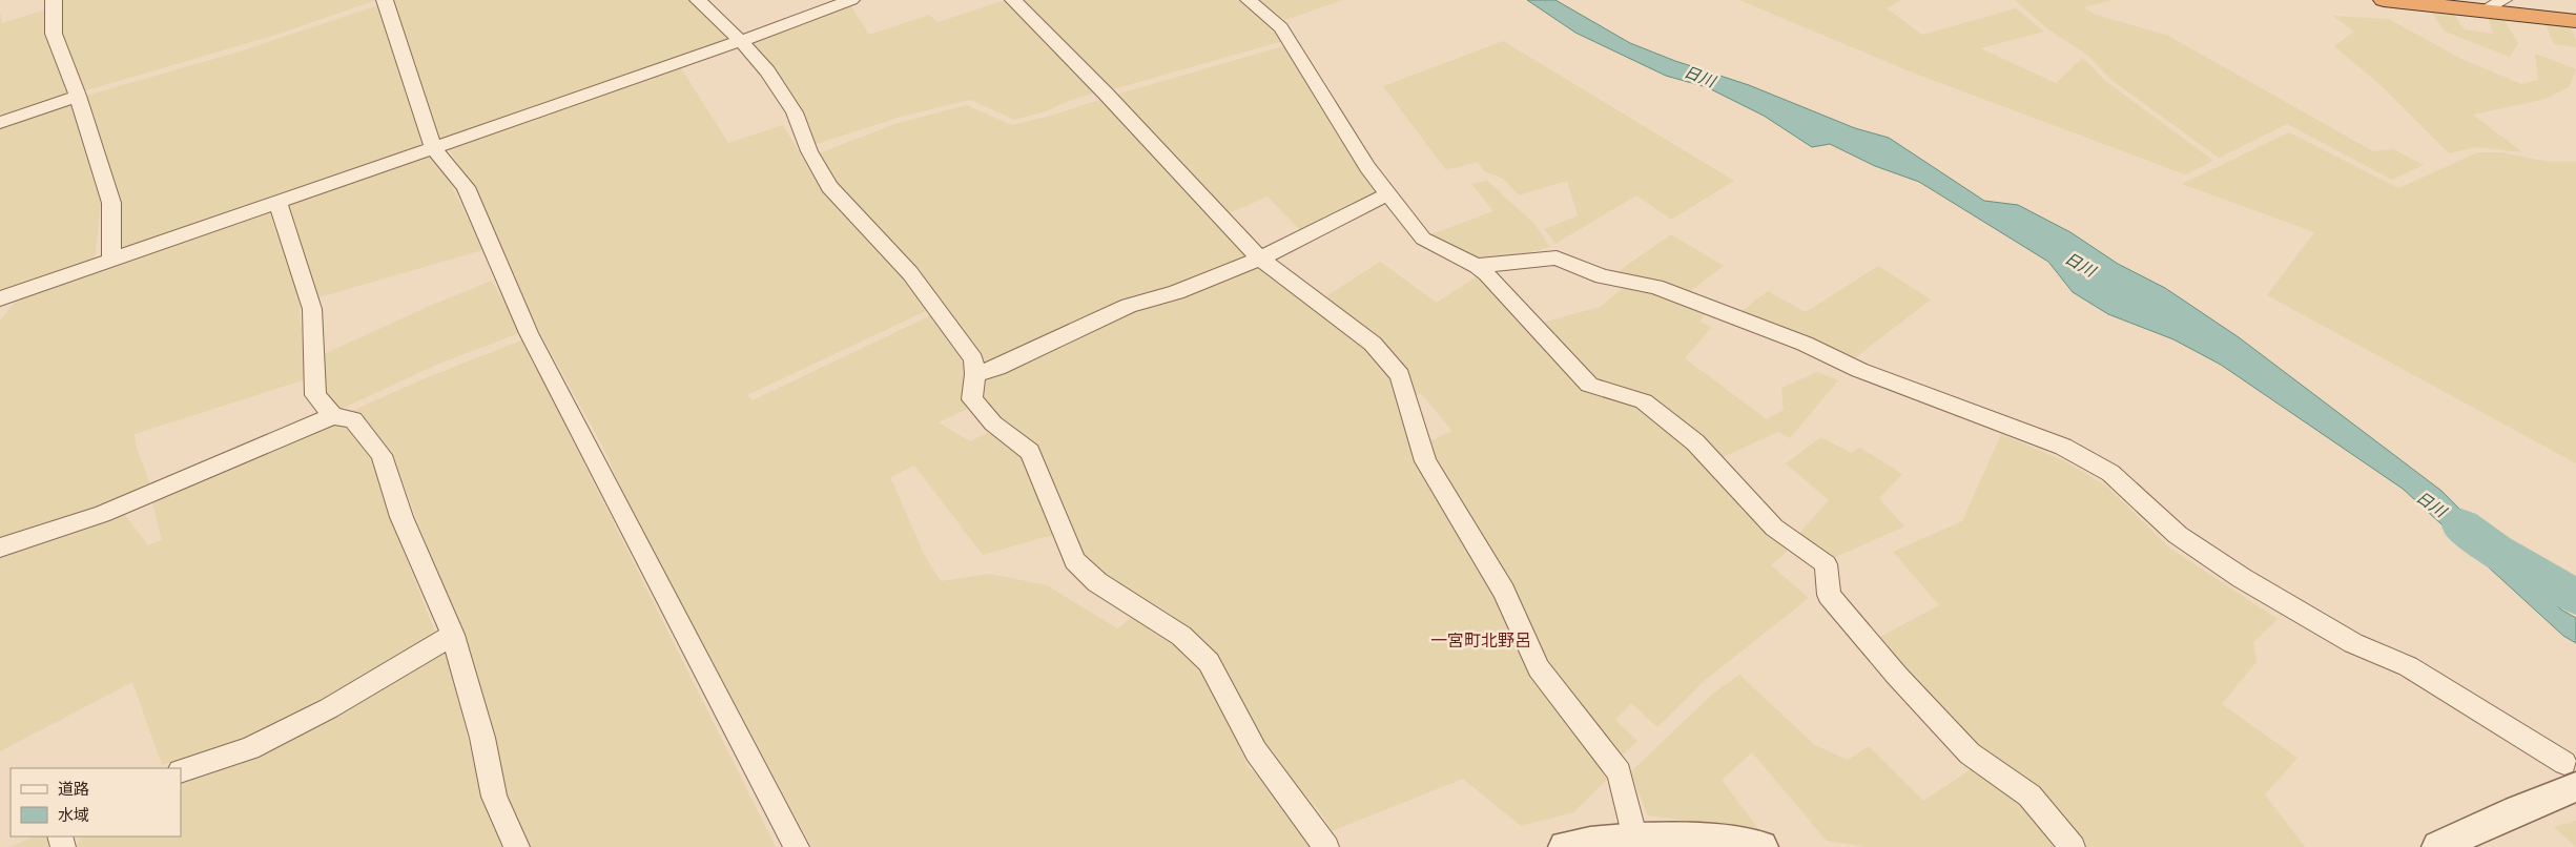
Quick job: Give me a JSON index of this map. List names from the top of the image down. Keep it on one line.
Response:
{"districts":["一宮町北野呂"],"water":["日川"],"legend":["道路","水域"]}
